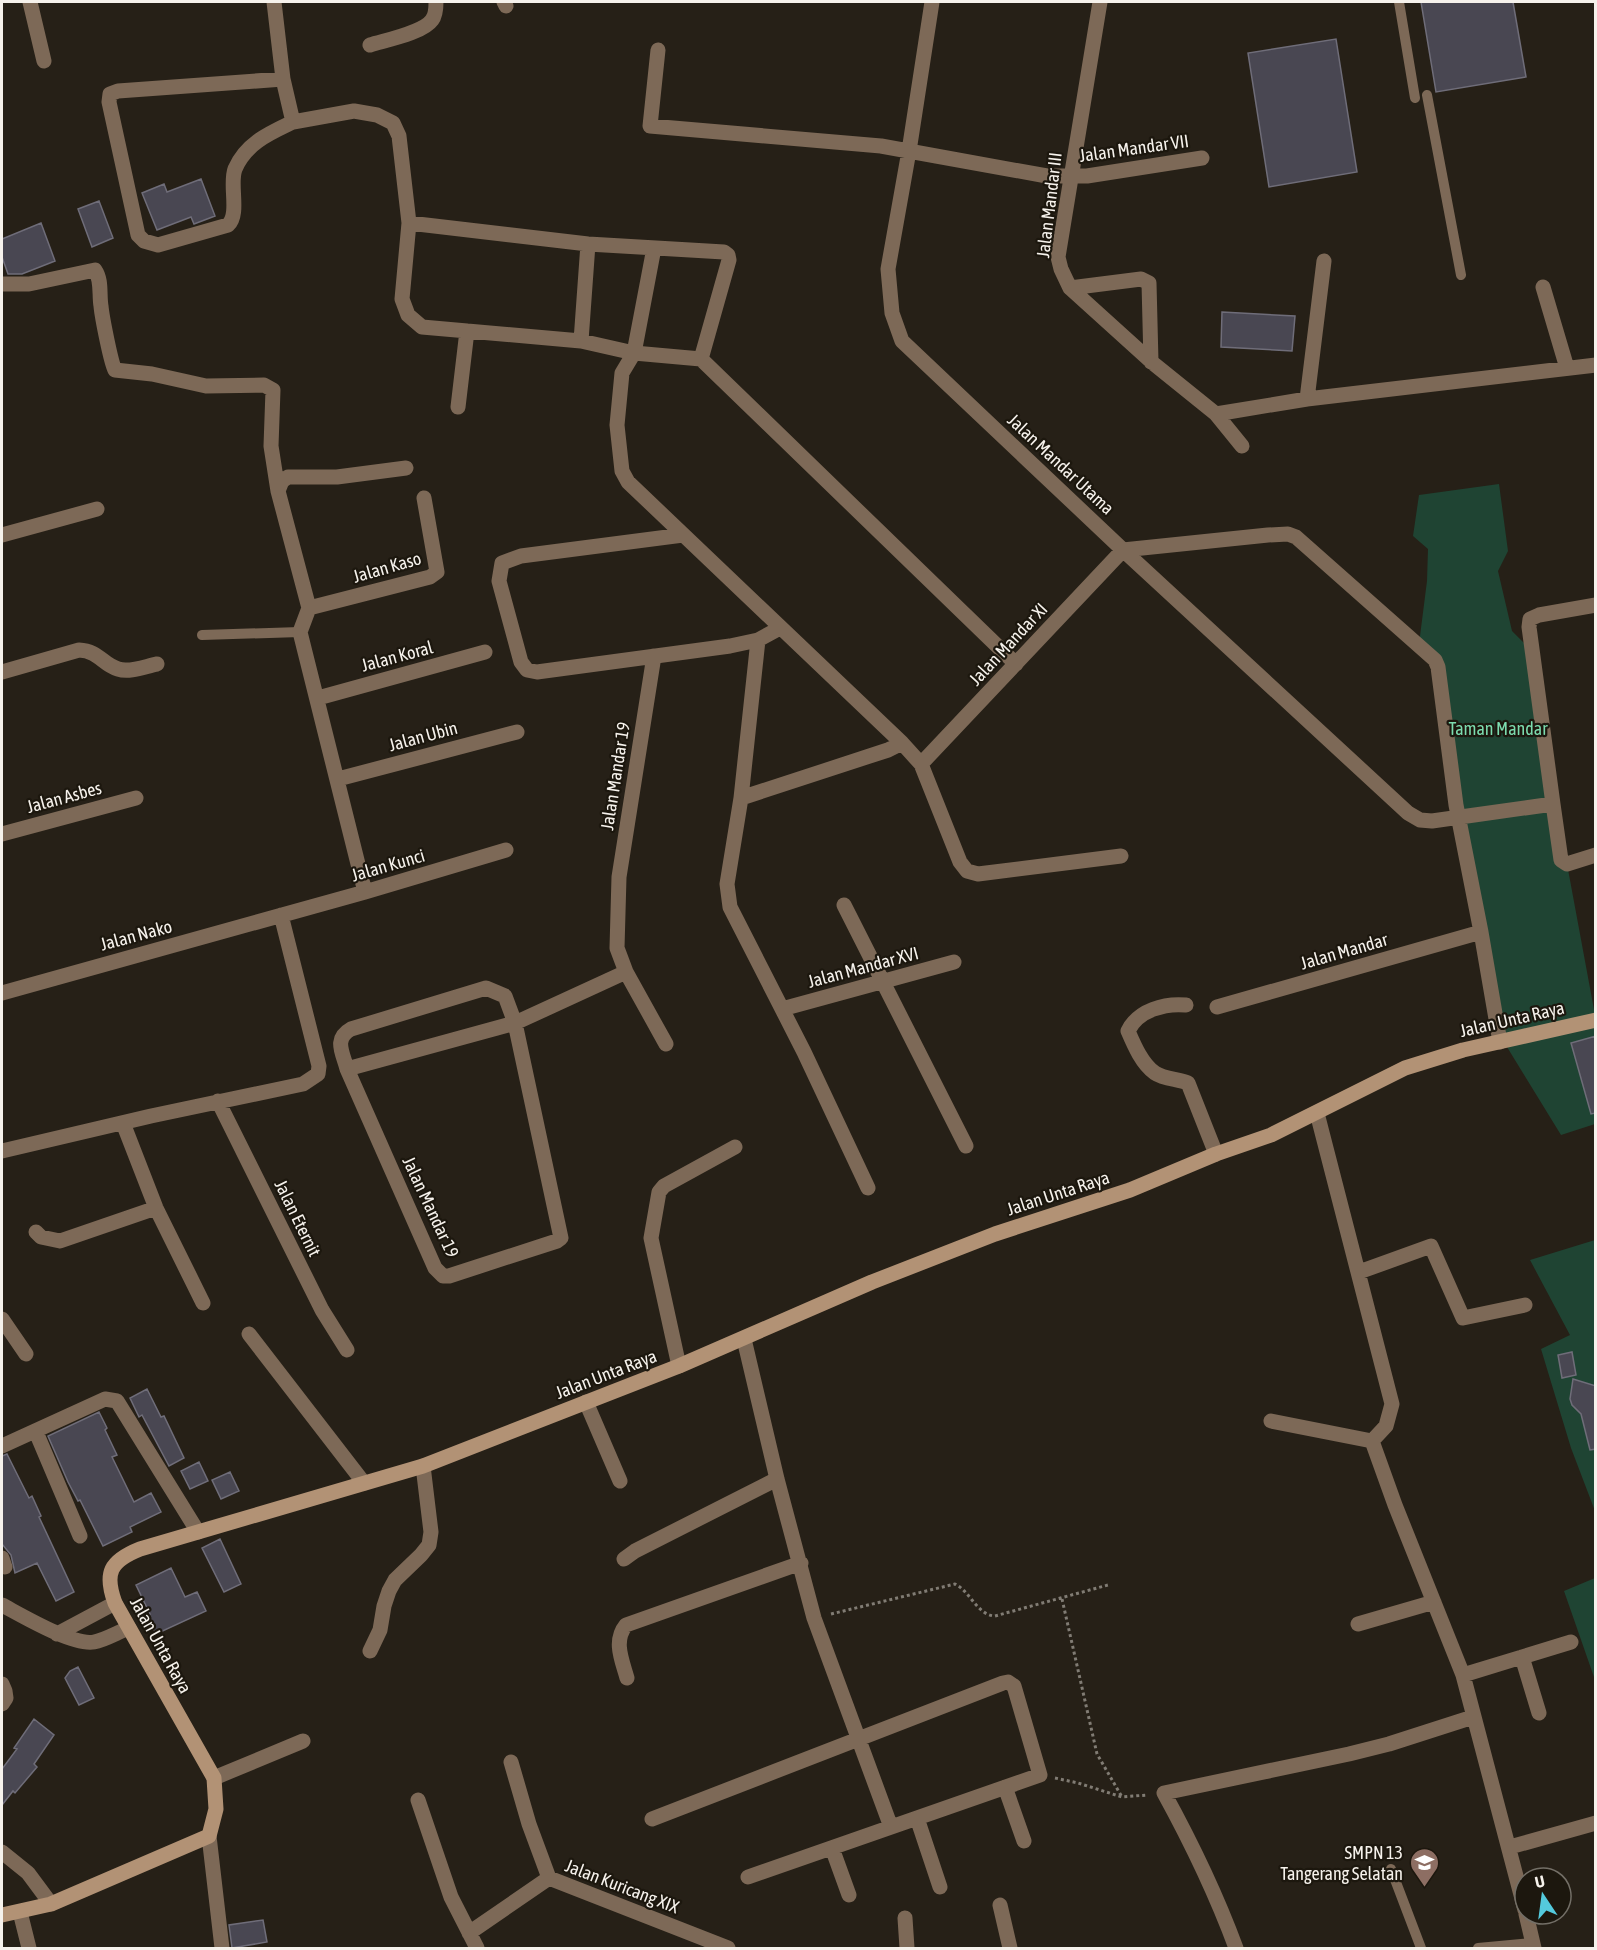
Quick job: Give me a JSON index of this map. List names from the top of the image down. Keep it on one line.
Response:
{"streets":{"street":["Jalan Mandar VII","Jalan Mandar III","Jalan Mandar Utama","Jalan Kaso","Jalan Mandar XI","Jalan Koral","Jalan Ubin","Jalan Mandar 19","Jalan Asbes","Jalan Kunci","Jalan Nako","Jalan Mandar","Jalan Mandar XVI","Jalan Unta Raya","Jalan Eternit","Jalan Kuricang XIX"]},"crossings":[["Jalan Mandar VII","Jalan Mandar III"],["Jalan Mandar VII","Jalan Mandar Utama"],["Jalan Mandar Utama","Jalan Mandar XI"],["Jalan Kunci","Jalan Nako"]],"parks":["Taman Mandar"],"places":{"school or university":["SMPN 13 Tangerang Selatan"]},"north":"top"}
